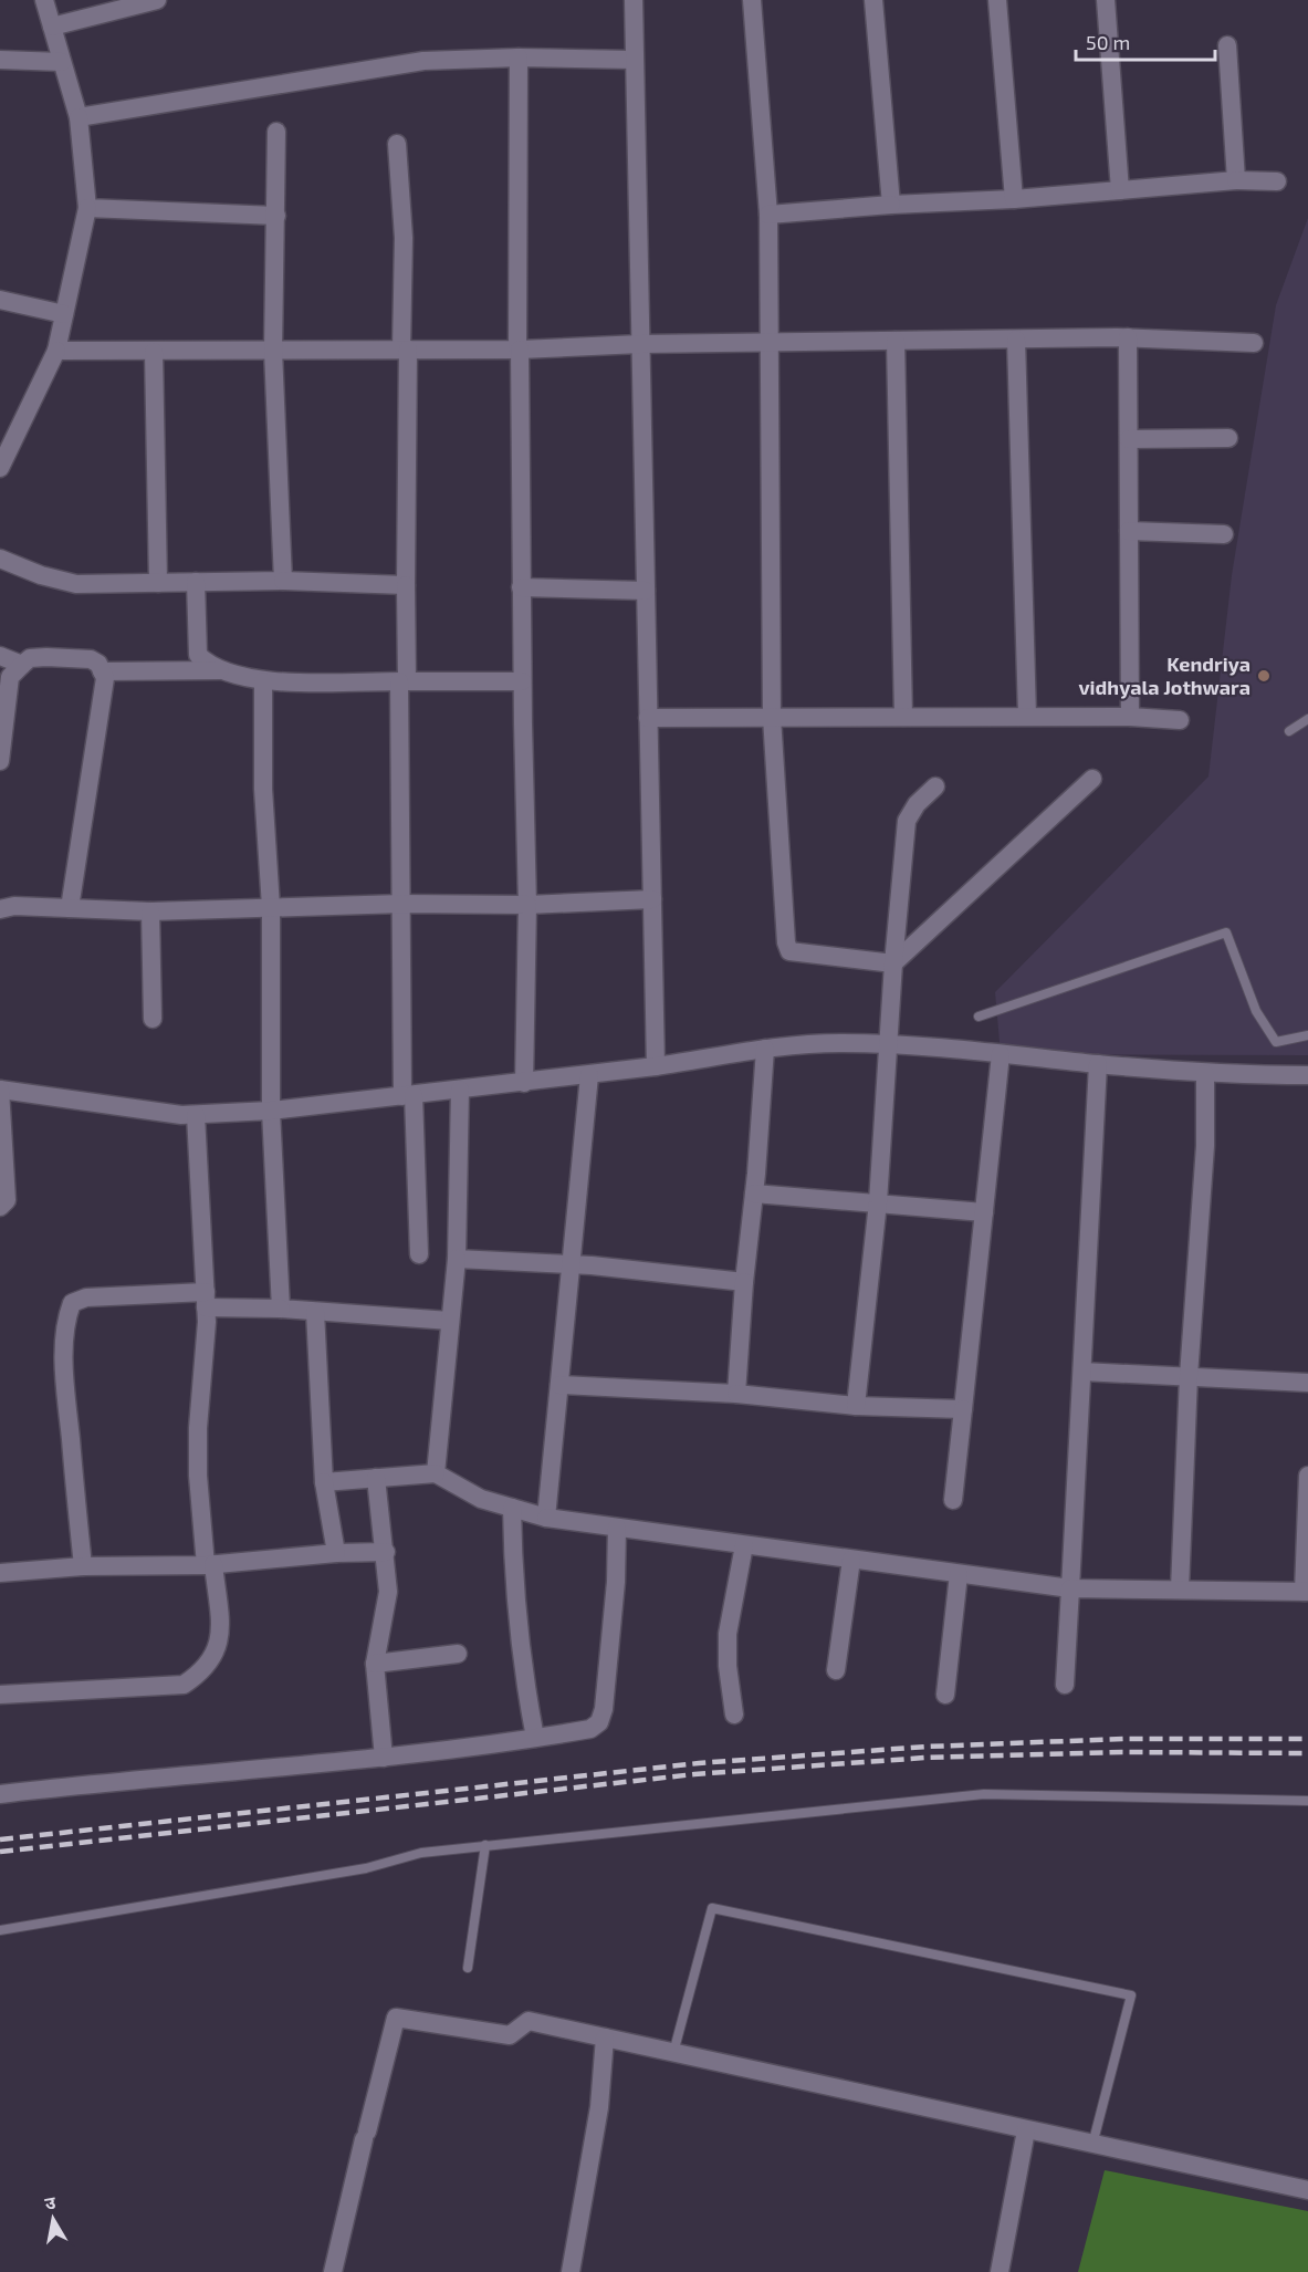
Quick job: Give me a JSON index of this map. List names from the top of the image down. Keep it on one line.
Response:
{"places":["Kendriya vidhyala Jothwara"],"scale_bar":"50 m","north":"top"}
